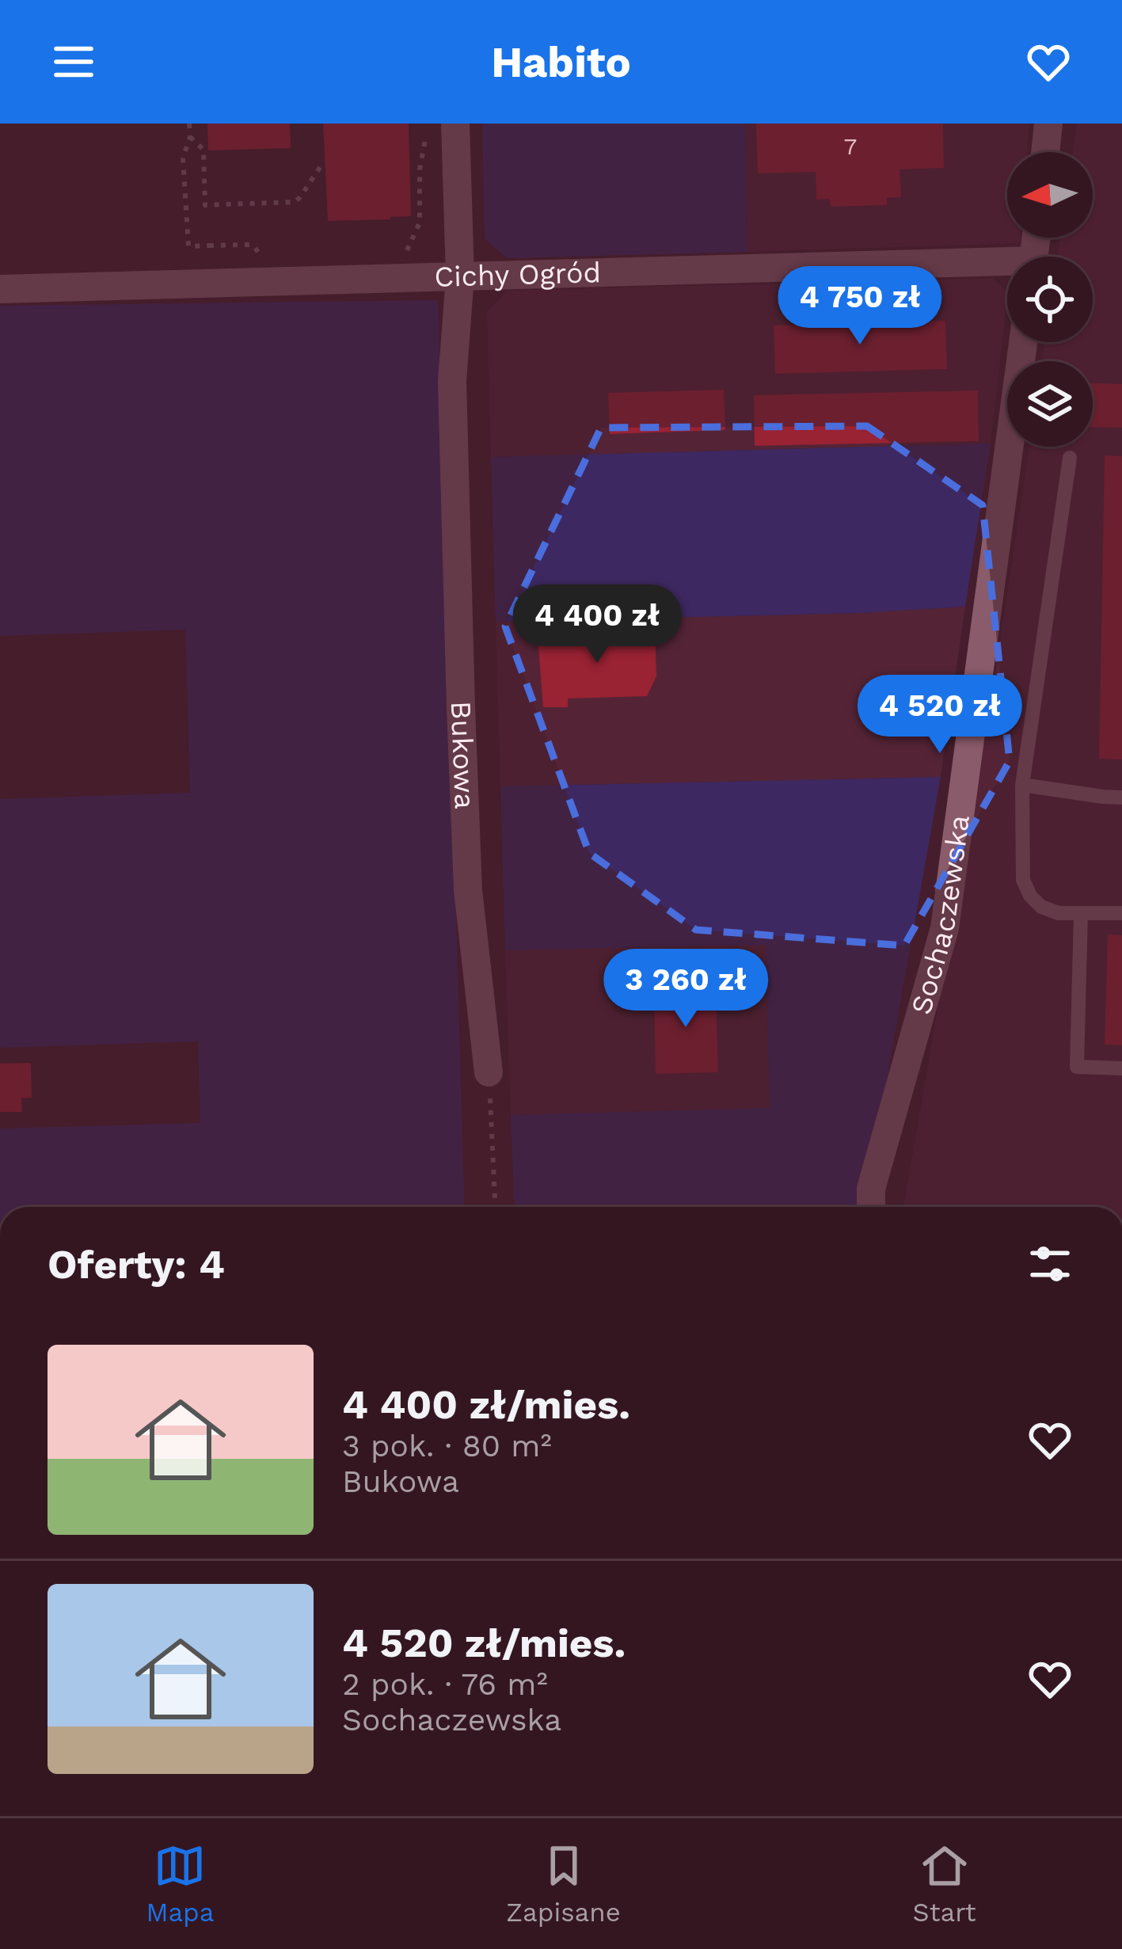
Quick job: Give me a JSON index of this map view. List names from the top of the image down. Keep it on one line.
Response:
{"streets":{"street":["Cichy Ogród","Bukowa","Sochaczewska"]},"crossings":[["Cichy Ogród","Bukowa"]],"house_numbers":["7"],"north":"left","page":{"header":"Habito","price":["4 750 zł","4 400 zł","4 520 zł","3 260 zł"],"heading":"Oferty: 4","list":[{"name":"4 400 zł/mies.","note":"3 pok. · 80 m² · Bukowa"},{"name":"4 520 zł/mies.","note":"2 pok. · 76 m² · Sochaczewska"}],"tabs":["Mapa","Zapisane","Start"]}}
